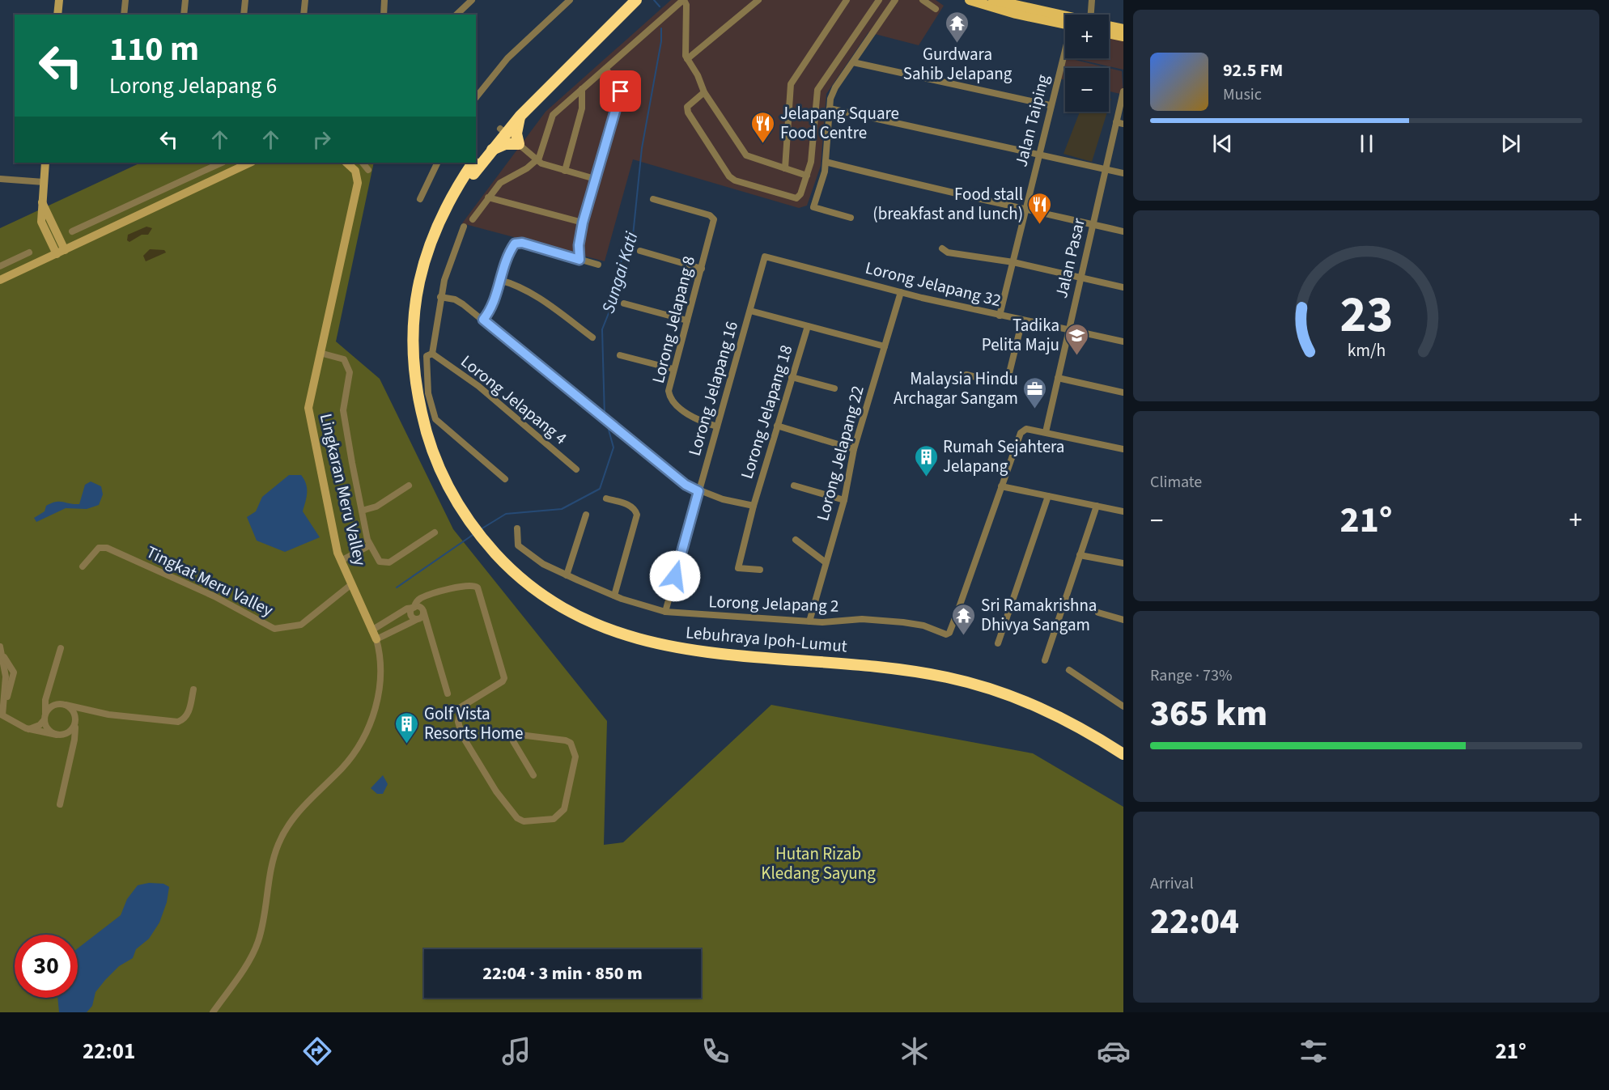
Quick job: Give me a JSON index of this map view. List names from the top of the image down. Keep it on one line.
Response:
{"streets":{"highway":["Lebuhraya Ipoh-Lumut"],"street":["Jalan Taiping","Jalan Pasar","Lorong Jelapang 32","Lorong Jelapang 8","Lorong Jelapang 16","Lorong Jelapang 4","Lorong Jelapang 18","Lorong Jelapang 22","Lingkaran Meru Valley","Tingkat Meru Valley","Lorong Jelapang 2"]},"crossings":[["Jalan Taiping","Lorong Jelapang 32"],["Jalan Pasar","Lorong Jelapang 32"],["Lorong Jelapang 32","Lorong Jelapang 16"],["Lorong Jelapang 32","Lorong Jelapang 22"],["Lorong Jelapang 8","Lorong Jelapang 16"],["Lorong Jelapang 16","Lorong Jelapang 18"],["Lorong Jelapang 16","Lorong Jelapang 2"],["Lorong Jelapang 22","Lorong Jelapang 2"],["Lingkaran Meru Valley","Tingkat Meru Valley"]],"water":["Sungai Kati"],"parks":["Hutan Rizab Kledang Sayung"],"places":{"temple":["Gurdwara Sahib Jelapang","Sri Ramakrishna Dhivya Sangam"],"restaurant":["Jelapang Square Food Centre","Food stall (breakfast and lunch)"],"school or university":["Tadika Pelita Maju"],"office":["Malaysia Hindu Archagar Sangam"],"building":["Rumah Sejahtera Jelapang","Golf Vista Resorts Home"]},"page":{"map_buttons":["+","−"],"turn":["110 m","Lorong Jelapang 6"],"song":["92.5 FM","Music"],"tile":["Climate",["Range · 73%","365 km"],["Arrival","22:04"]],"heat":["−","21°","+"],"limit":"30","trip":"22:04 · 3 min · 850 m","tabs":["22:01","21°"],"gauge":["23","km/h"]}}
